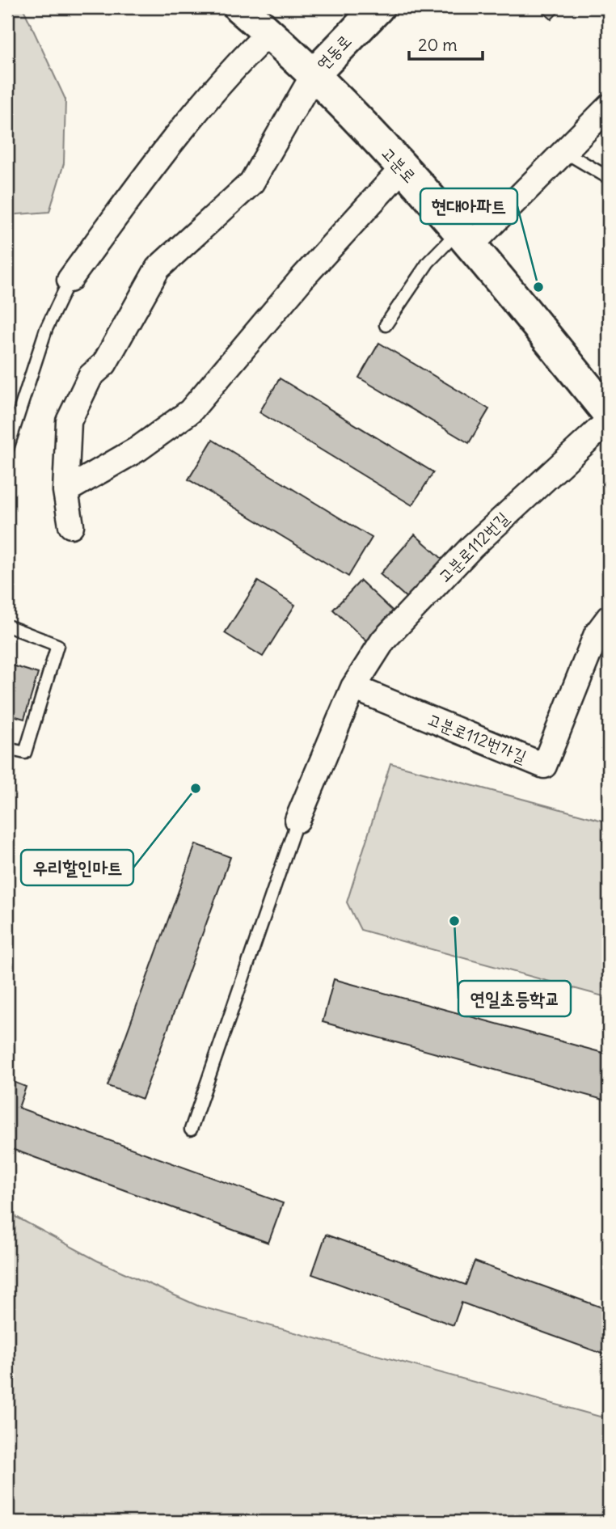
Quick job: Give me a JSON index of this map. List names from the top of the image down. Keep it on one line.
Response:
{"streets":{"main road":["연동로","고분로"],"street":["고분로112번길","고분로112번가길"]},"crossings":[["연동로","고분로"],["고분로112번길","고분로112번가길"]],"places":["현대아파트","우리할인마트","연일초등학교"],"scale_bar":"20 m"}
